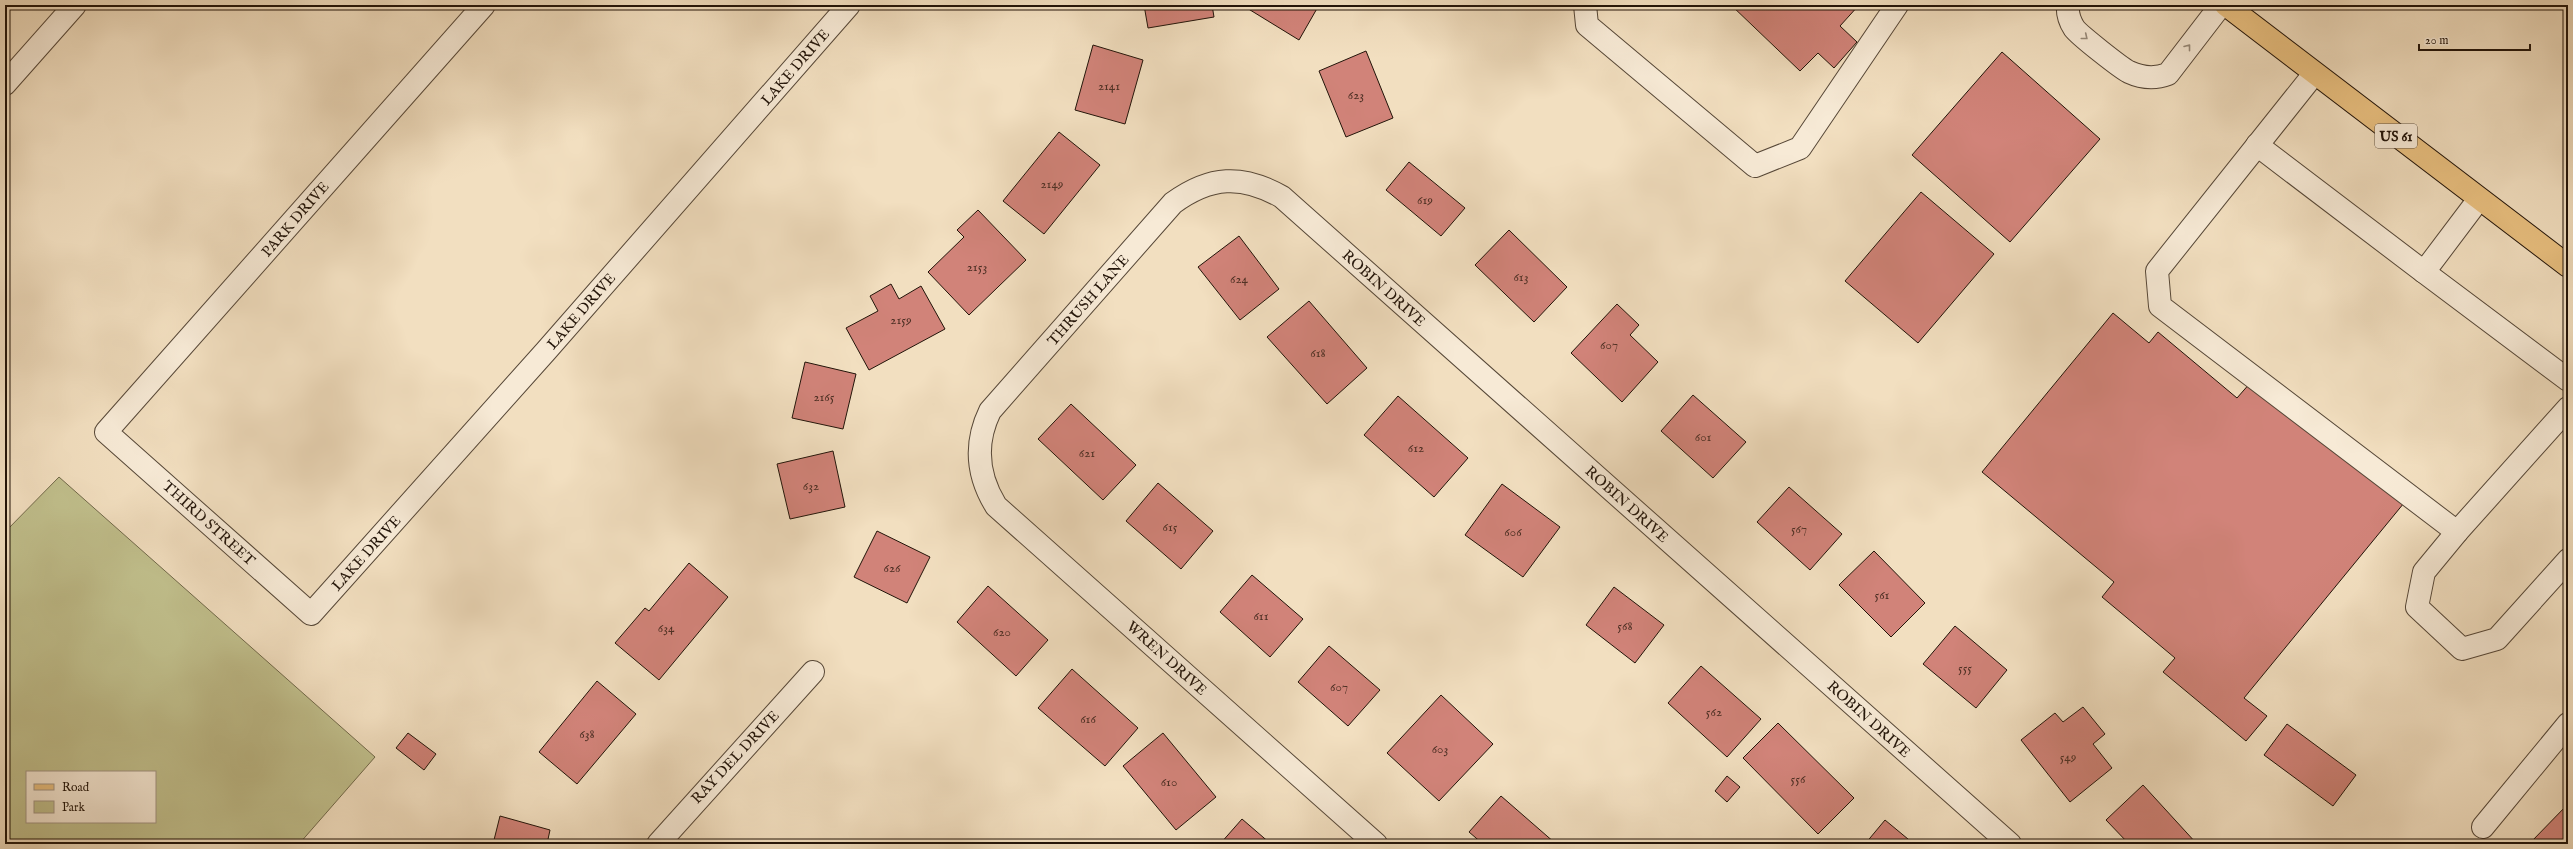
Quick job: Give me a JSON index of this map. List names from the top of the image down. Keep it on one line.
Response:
{"streets":{"main road":["US 61"],"street":["LAKE DRIVE","PARK DRIVE","ROBIN DRIVE","THRUSH LANE","THIRD STREET","WREN DRIVE","RAY DEL DRIVE"]},"crossings":[["LAKE DRIVE","THIRD STREET"],["PARK DRIVE","THIRD STREET"],["ROBIN DRIVE","THRUSH LANE"],["THRUSH LANE","WREN DRIVE"]],"house_numbers":["2141","623","2149","619","2153","613","624","2159","607","618","2165","601","612","621","632","615","567","606","626","561","611","568","634","620","555","607","562","616","638","603","549","556","610"],"legend":["Road","Park"],"scale_bar":"20 m"}
